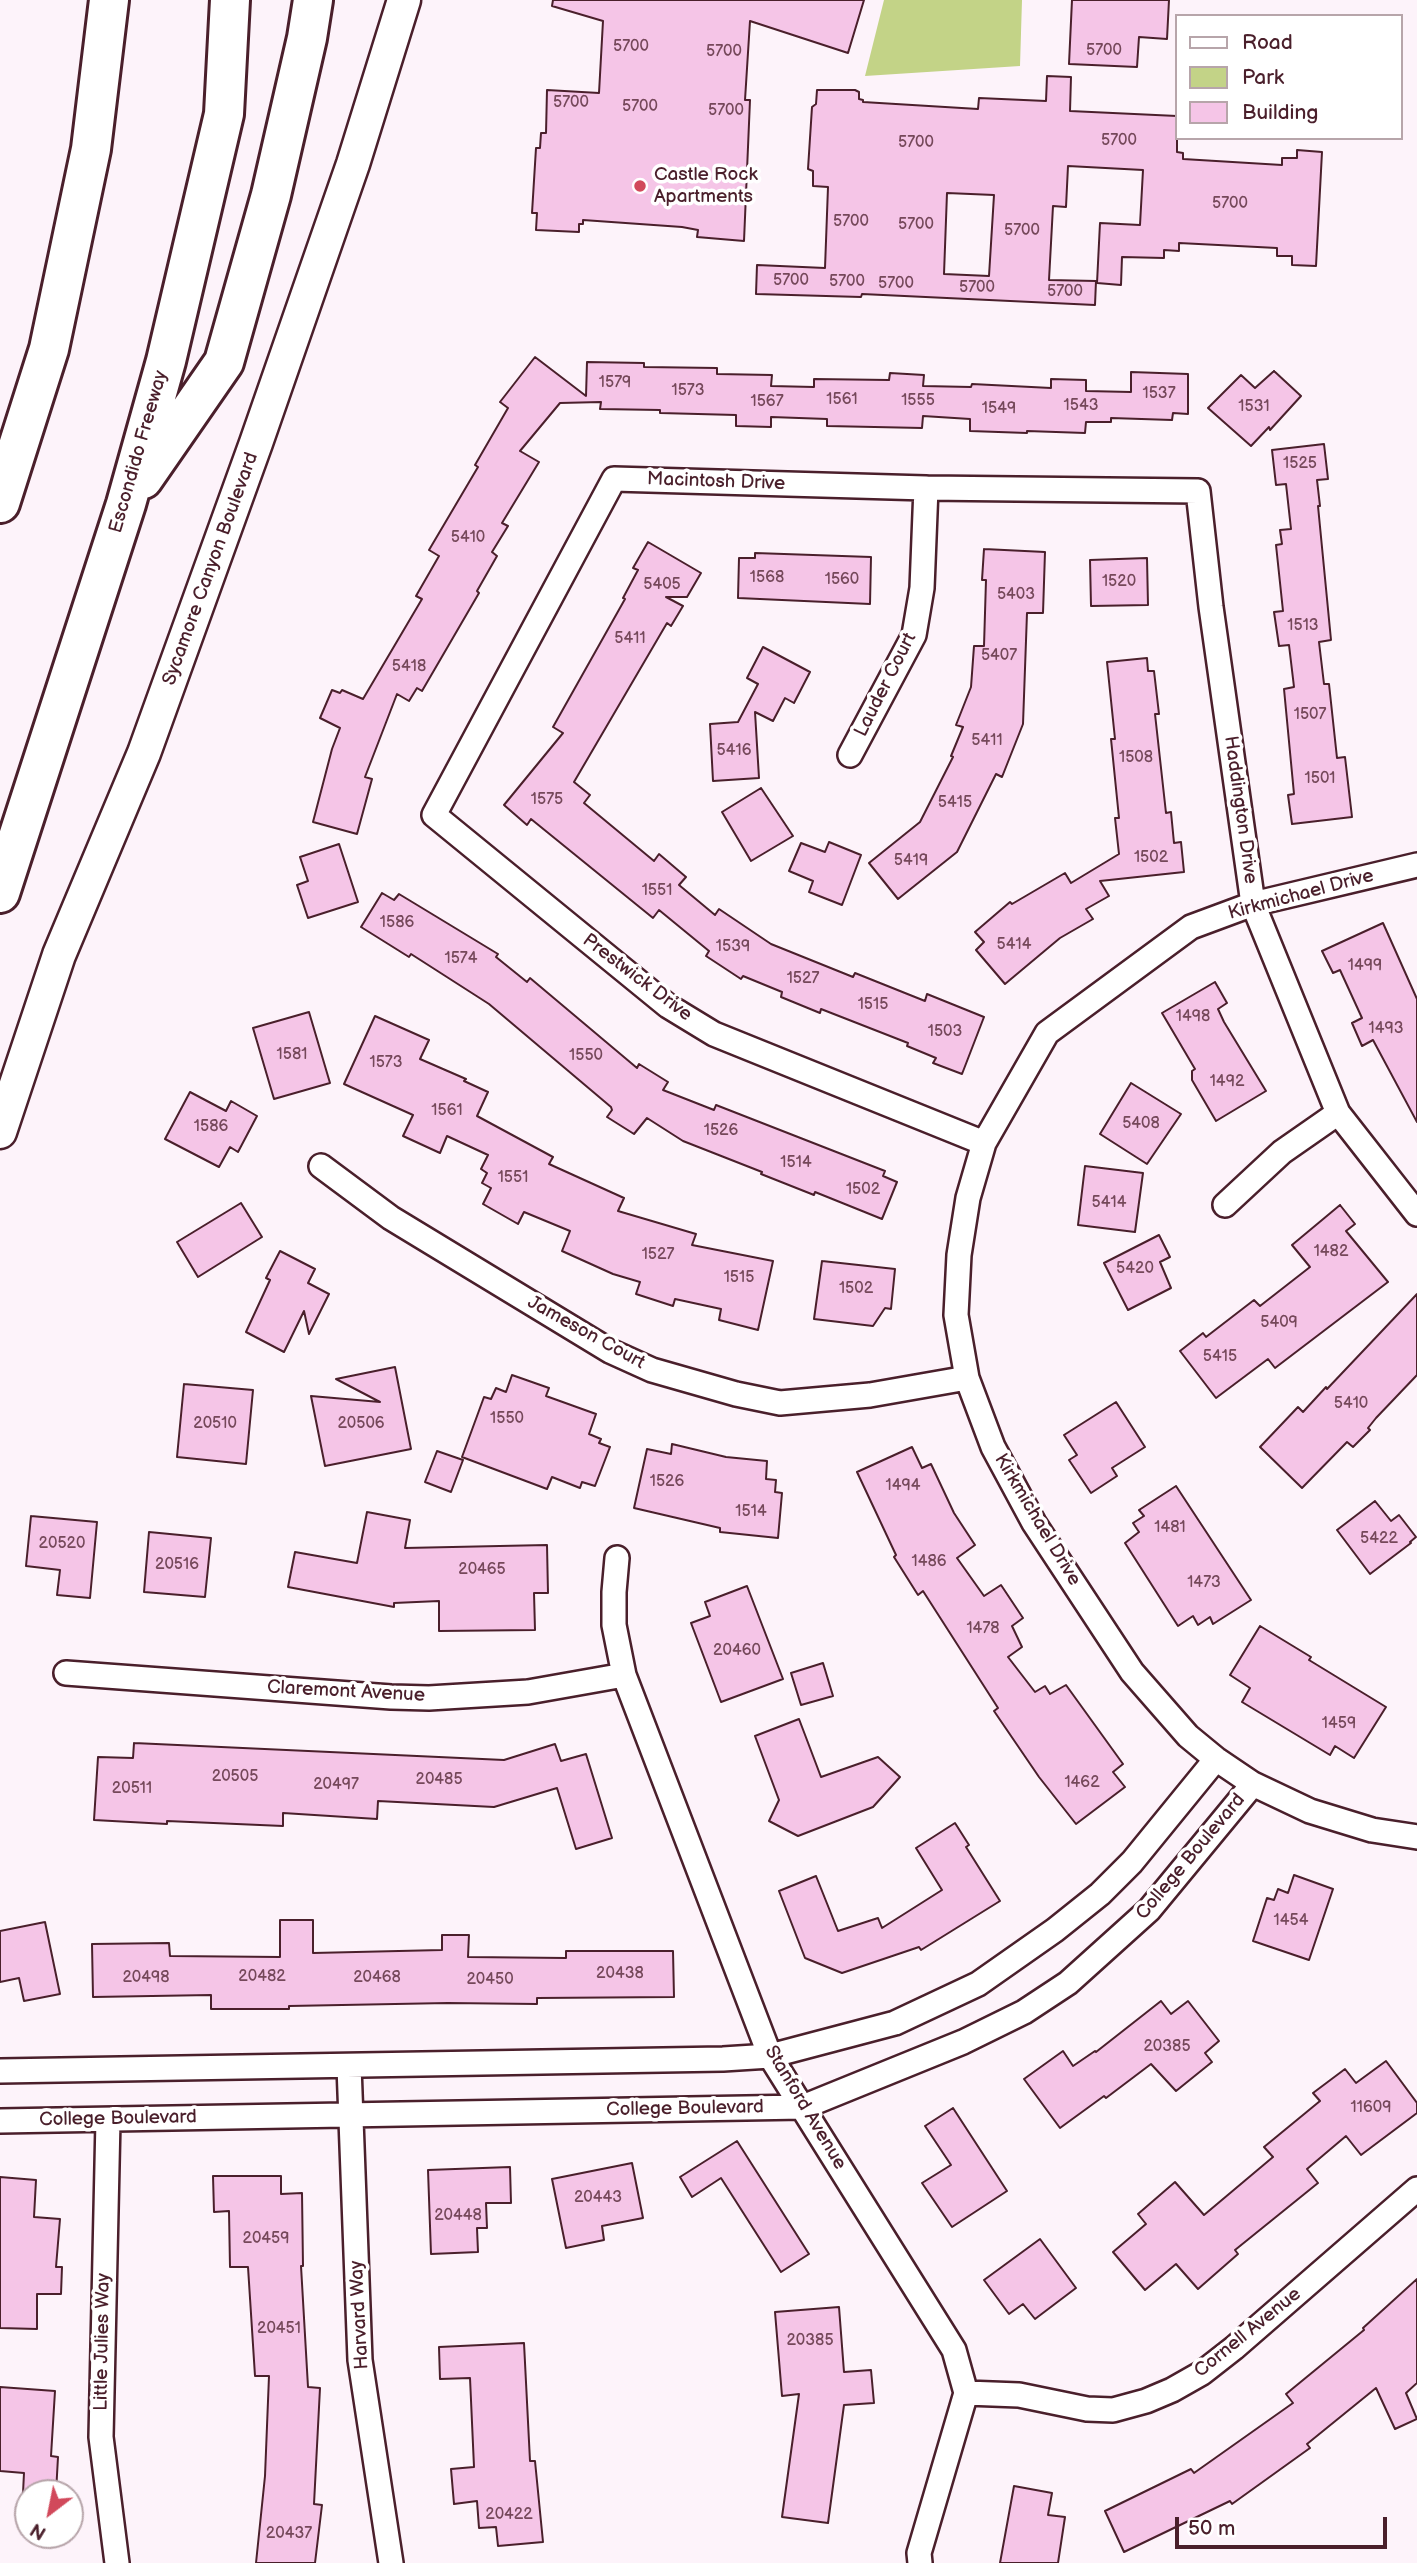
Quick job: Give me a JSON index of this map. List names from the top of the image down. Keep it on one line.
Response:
{"streets":{"highway":["Escondido Freeway"],"street":["Macintosh Drive","Sycamore Canyon Boulevard","Lauder Court","Haddington Drive","Kirkmichael Drive","Prestwick Drive","Jameson Court","Claremont Avenue","College Boulevard","Stanford Avenue","Harvard Way","Cornell Avenue","Little Julies Way"]},"crossings":[["Macintosh Drive","Lauder Court"],["Macintosh Drive","Haddington Drive"],["Macintosh Drive","Prestwick Drive"],["Haddington Drive","Kirkmichael Drive"],["Kirkmichael Drive","Prestwick Drive"],["Kirkmichael Drive","Jameson Court"],["Kirkmichael Drive","College Boulevard"],["Claremont Avenue","Stanford Avenue"],["College Boulevard","Stanford Avenue"],["College Boulevard","Harvard Way"],["College Boulevard","Little Julies Way"],["Stanford Avenue","Cornell Avenue"]],"places":["Castle Rock Apartments"],"house_numbers":["5700","5700","5700","5700","5700","5700","5700","5700","5700","5700","5700","5700","5700","5700","5700","5700","5700","1579","1573","1537","1561","1555","1567","1543","1531","1549","1525","5410","1568","1560","1520","5405","5403","1513","5411","5407","5418","1507","5411","5416","1508","1501","1575","5415","1502","5419","1551","1586","5414","1539","1574","1499","1527","1515","1498","1493","1503","1581","1550","1573","1492","1561","5408","1586","1526","1514","1551","1502","5414","1482","1527","5420","1515","1502","5409","5415","5410","1550","20510","20506","1526","1494","1514","1481","5422","20520","1486","20516","20465","1473","1478","20460","1459","20505","20485","1462","20497","20511","1454","20438","20482","20498","20468","20450","20385","11609","20443","20448","20459","20451","20385","20422","20437"],"legend":["Road","Park","Building"],"scale_bar":"50 m","north":"bottom left"}
